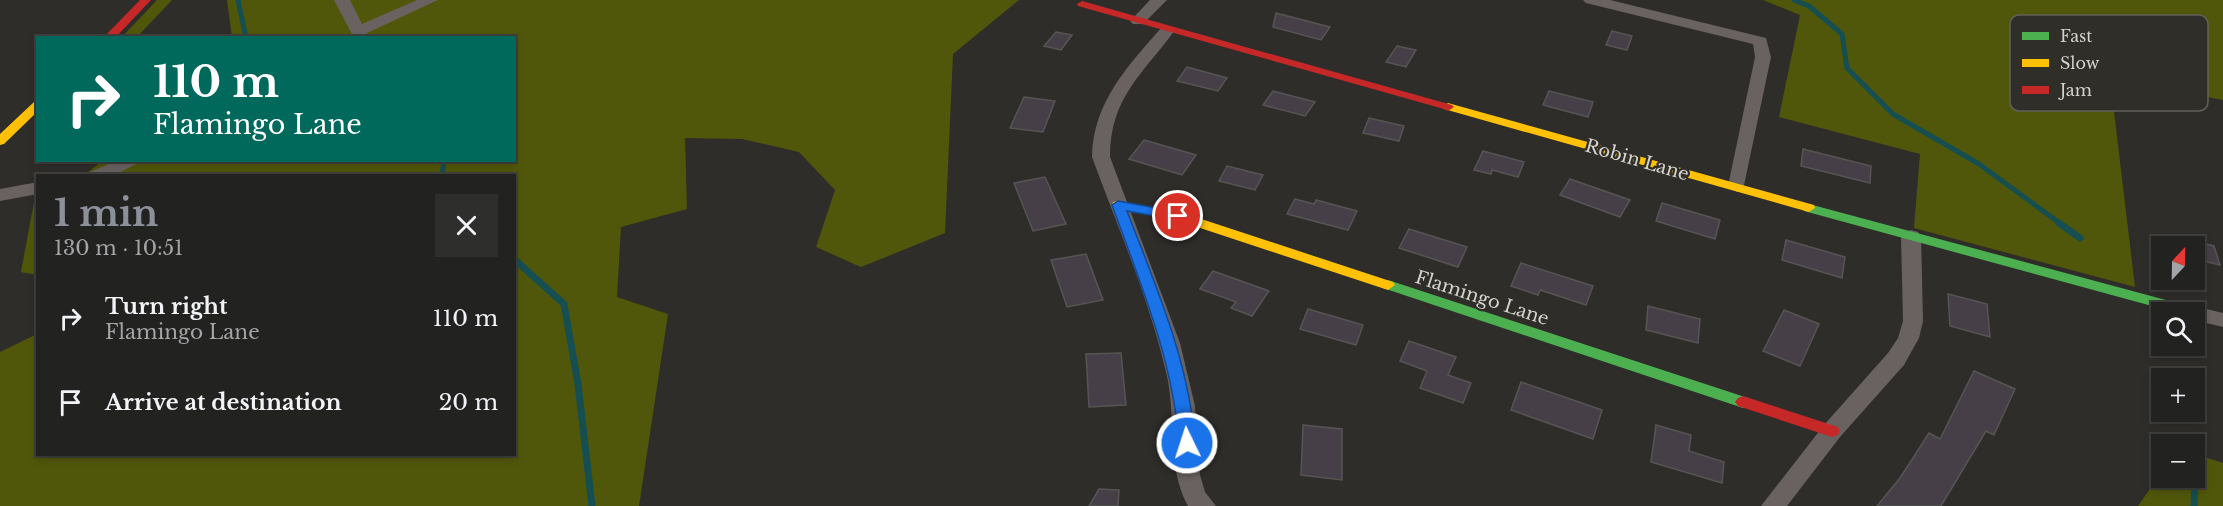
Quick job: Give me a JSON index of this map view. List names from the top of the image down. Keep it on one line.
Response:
{"streets":{"street":["Robin Lane","Flamingo Lane"]},"legend":["Fast","Slow","Jam"],"north":"top","page":{"turn":["110 m","Flamingo Lane"],"heading":["1 min","130 m · 10:51"],"map_buttons":["+","−"],"list":[{"name":"Turn right","note":"Flamingo Lane","value":"110 m"},{"name":"Arrive at destination","value":"20 m"}]}}
